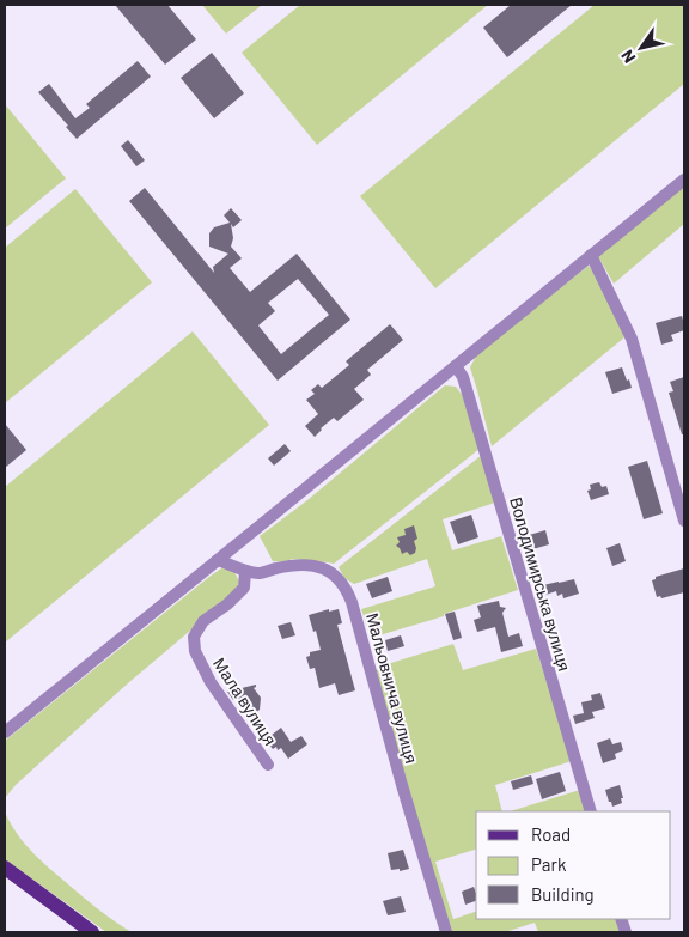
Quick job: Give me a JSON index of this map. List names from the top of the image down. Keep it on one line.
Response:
{"streets":{"street":["Володимирська вулиця","Мальовнича вулиця","Мала вулиця"]},"crossings":[["Мальовнича вулиця","Мала вулиця"]],"legend":["Road","Park","Building"],"north":"bottom left"}
